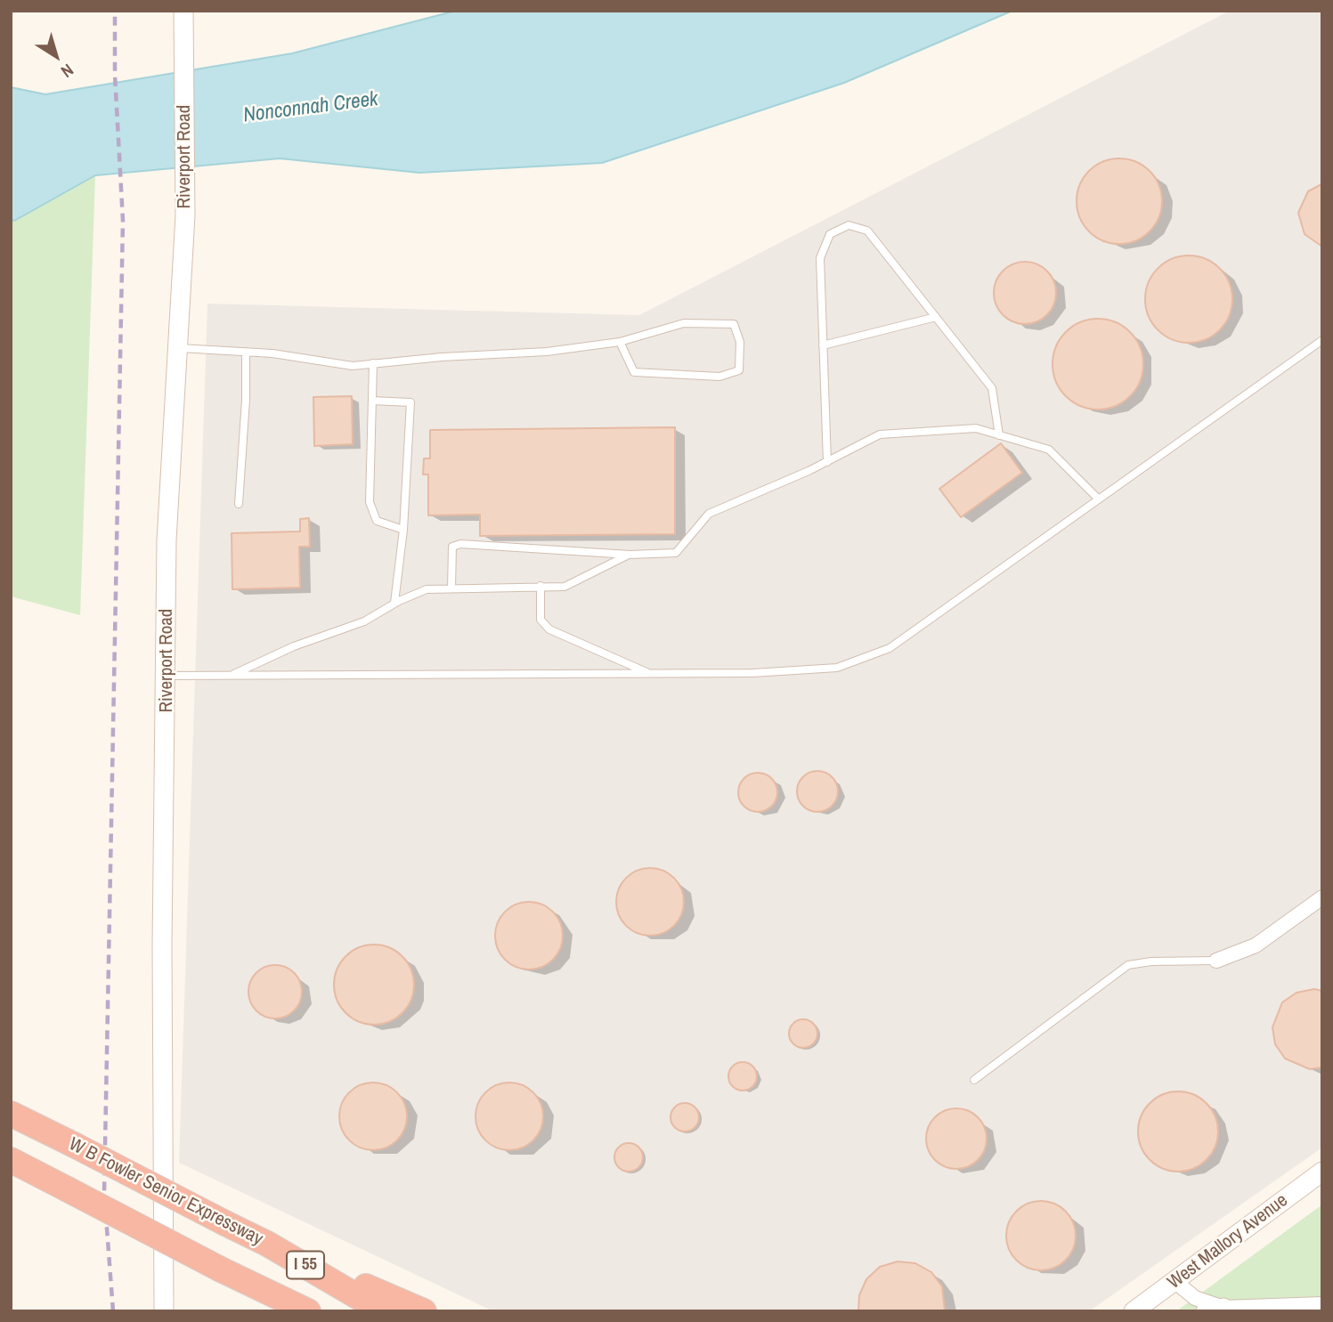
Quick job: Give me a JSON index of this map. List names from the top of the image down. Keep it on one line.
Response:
{"streets":{"highway":["W B Fowler Senior Expressway","I 55"],"main road":["Riverport Road","West Mallory Avenue"]},"water":["Nonconnah Creek"],"north":"bottom right"}
